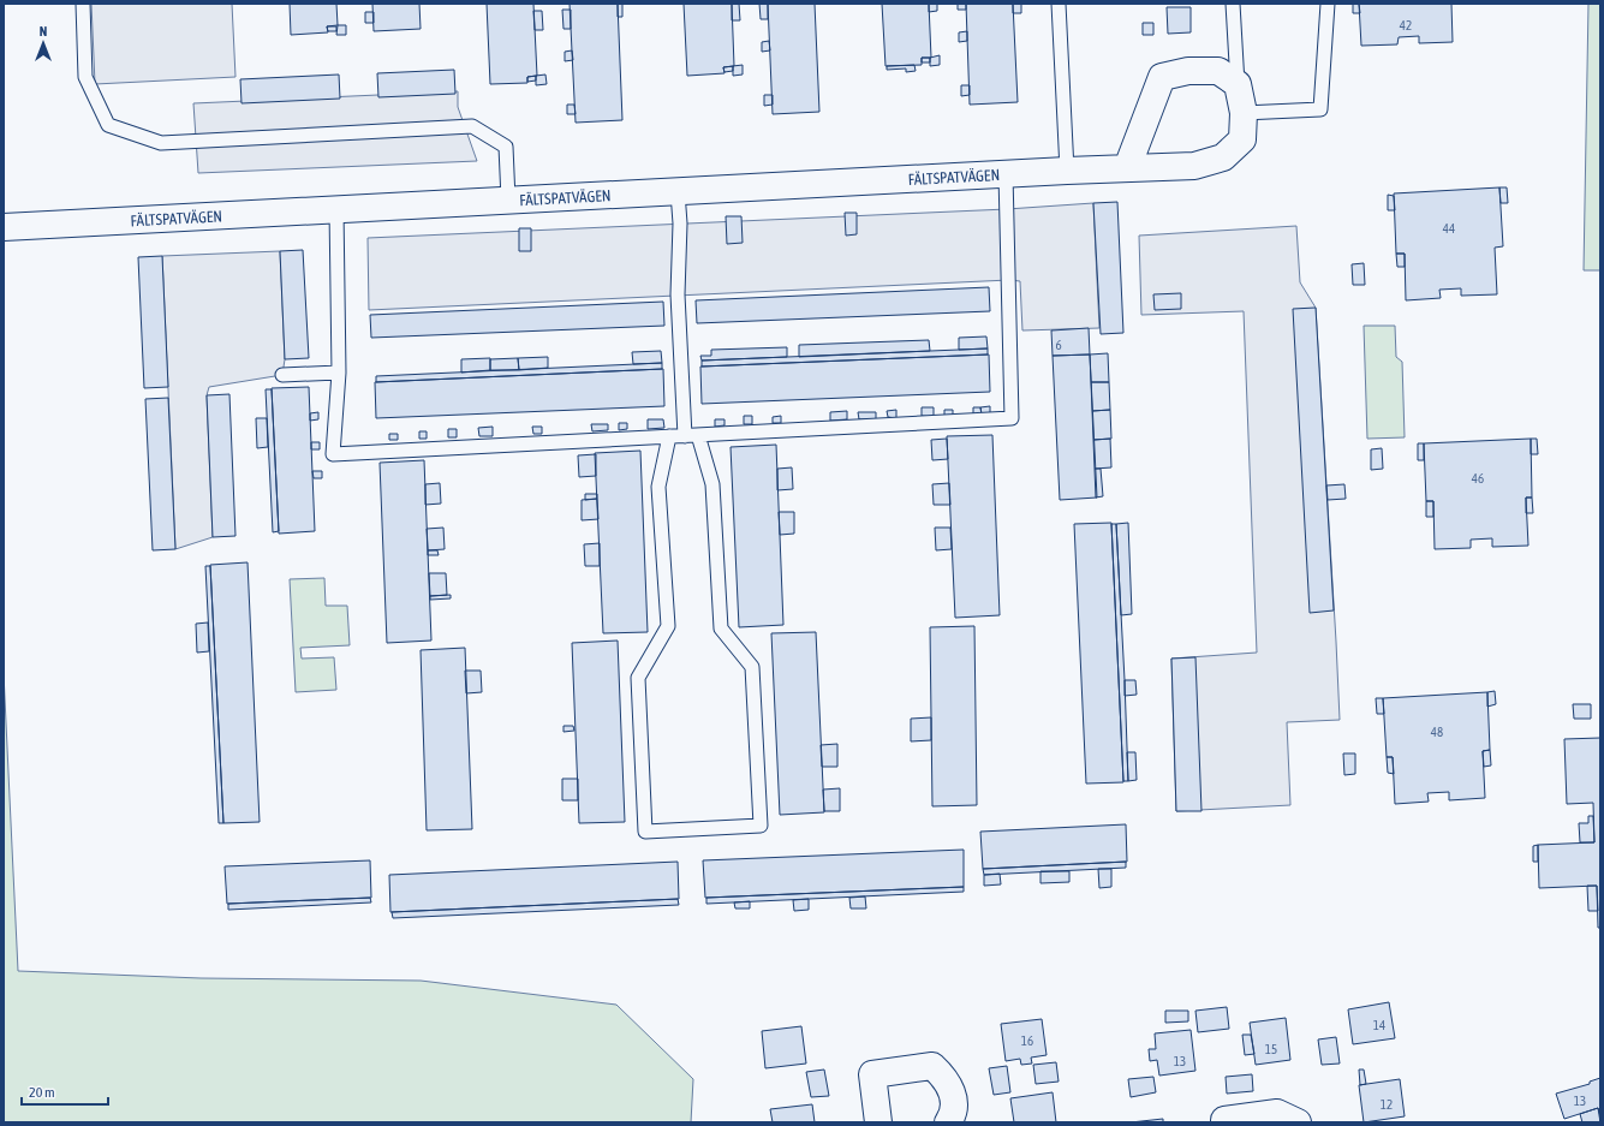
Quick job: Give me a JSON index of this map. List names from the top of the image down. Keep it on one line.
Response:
{"streets":{"street":["FÄLTSPATVÄGEN"]},"house_numbers":["42","44","6","46","48","14","16","15","13","13","12"],"scale_bar":"20 m","north":"top"}
